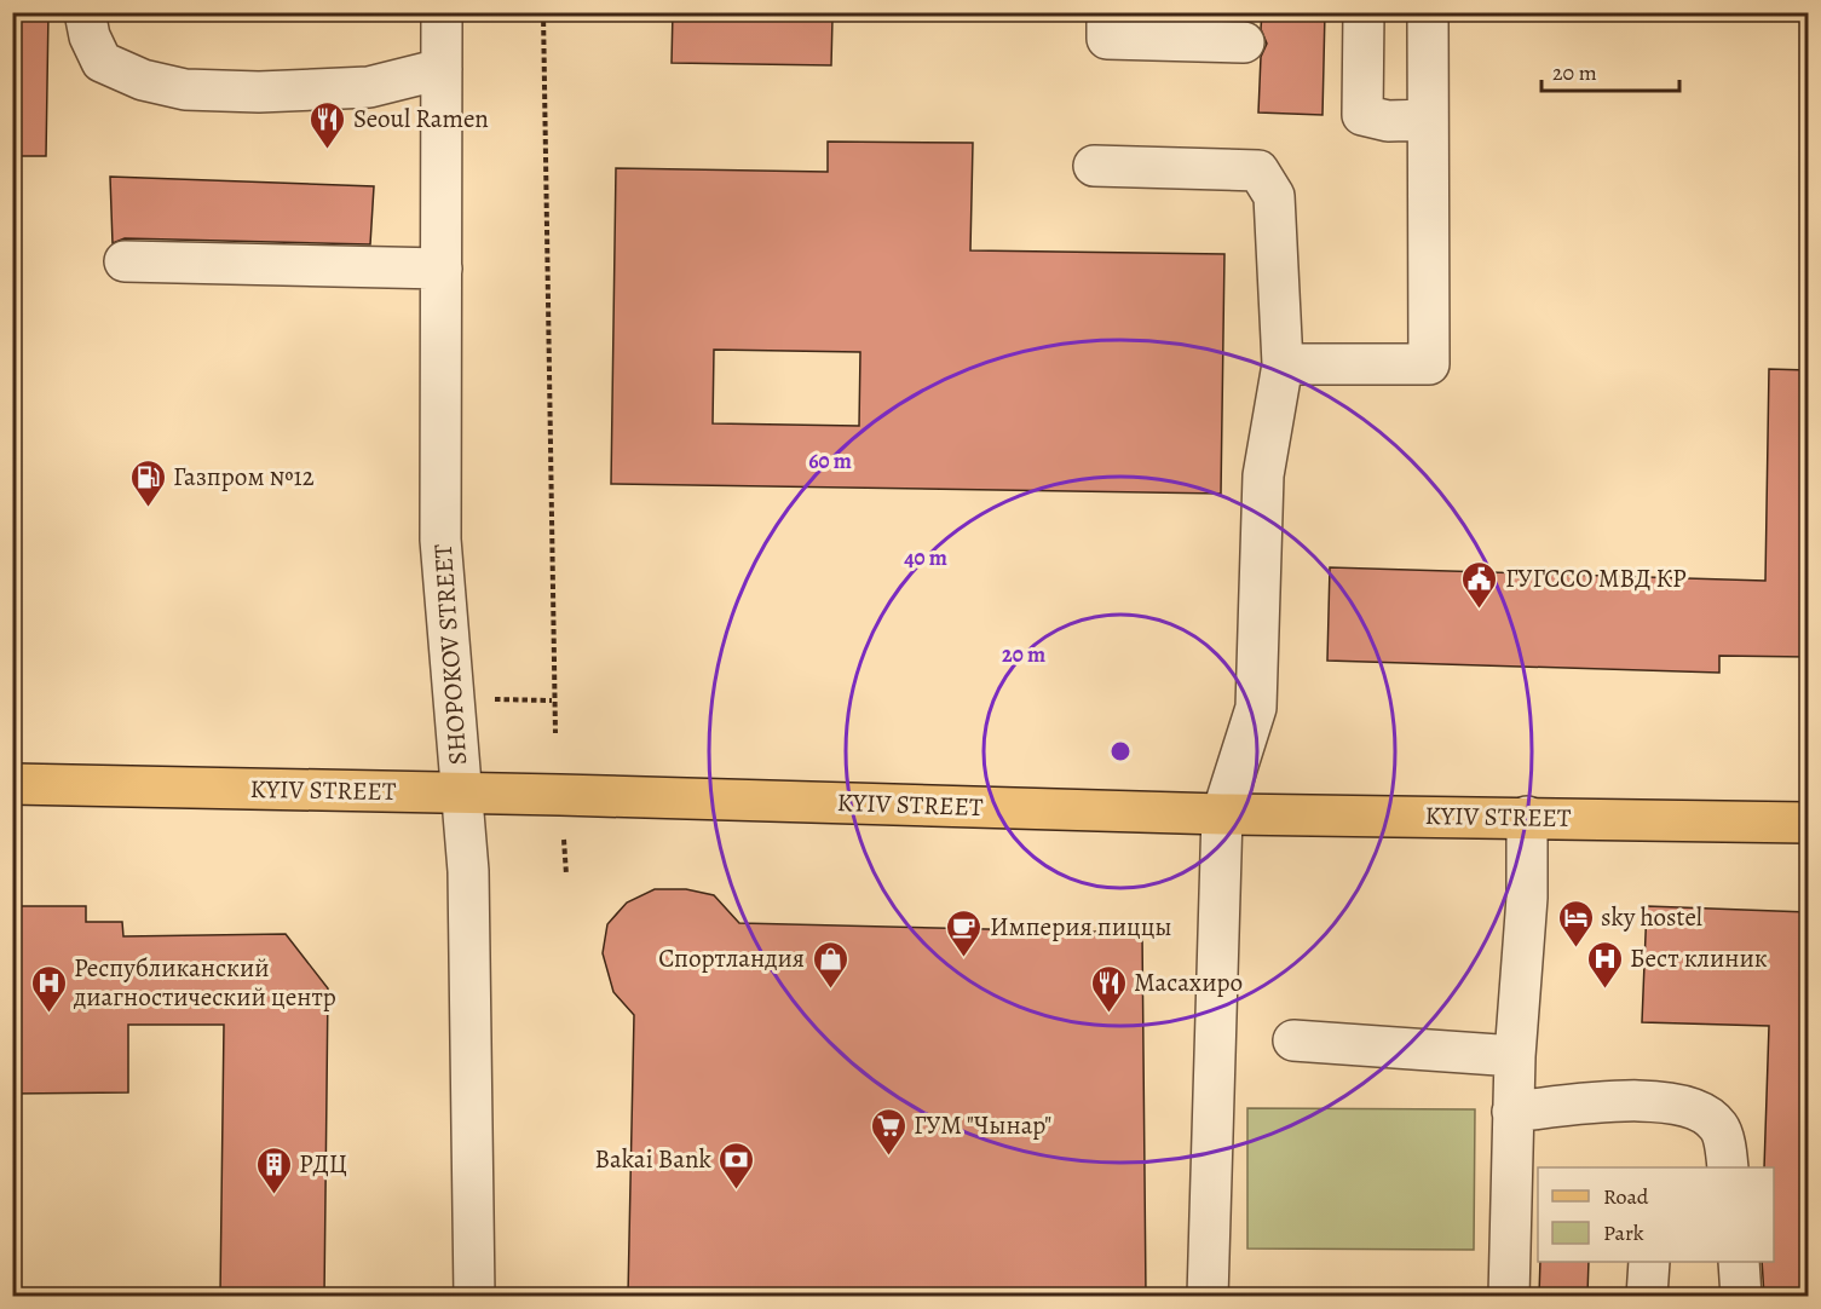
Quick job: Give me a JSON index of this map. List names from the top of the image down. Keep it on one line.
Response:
{"streets":{"main road":["KYIV STREET"],"street":["SHOPOKOV STREET"]},"crossings":[["SHOPOKOV STREET","KYIV STREET"]],"places":{"restaurant":["Seoul Ramen","Масахиро"],"fuel station":["Газпром №12"],"public building":["ГУГССО МВД КР"],"hotel":["sky hostel"],"cafe":["Империя пиццы"],"shop":["Спортландия"],"hospital":["Бест клиник","Республиканский диагностический центр"],"supermarket":["ГУМ \"Чынар\""],"bank":["Bakai Bank"],"building":["РДЦ"]},"legend":["Road","Park"],"scale_bar":"20 m","rings":["60 m","40 m","20 m"]}
